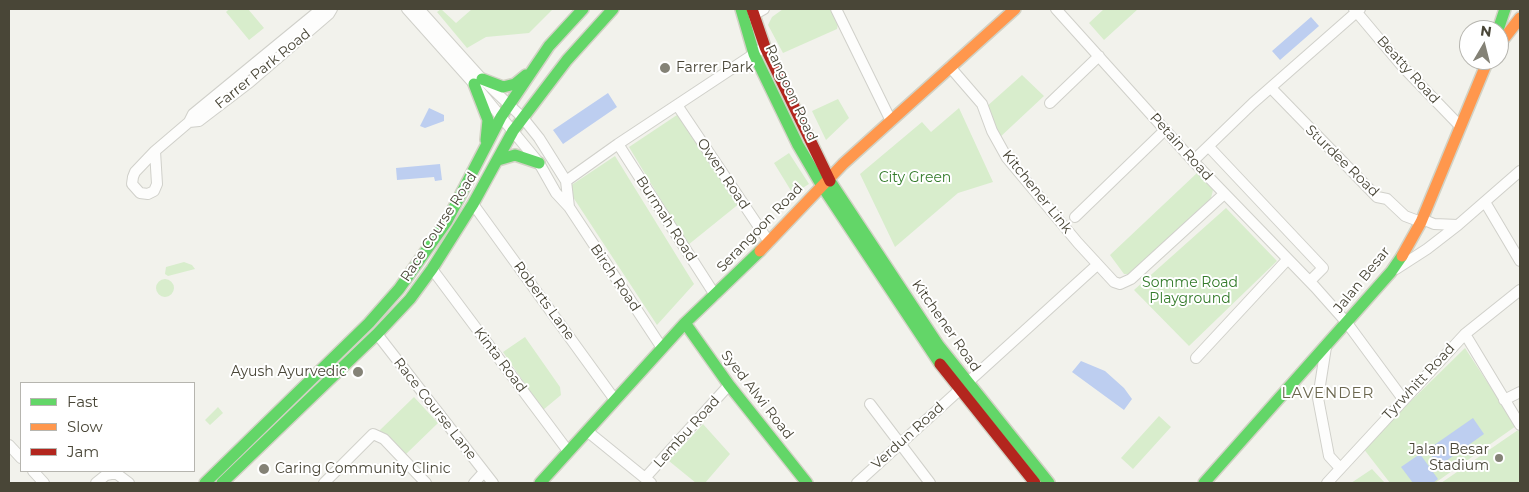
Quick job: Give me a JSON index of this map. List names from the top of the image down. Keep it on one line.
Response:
{"streets":{"street":["Farrer Park Road","Beatty Road","Rangoon Road","Petain Road","Sturdee Road","Owen Road","Kitchener Link","Burmah Road","Race Course Road","Serangoon Road","Birch Road","Jalan Besar","Roberts Lane","Kitchener Road","Kinta Road","Tyrwhitt Road","Syed Alwi Road","Race Course Lane","Lembu Road","Verdun Road"]},"crossings":[["Beatty Road","Jalan Besar"],["Rangoon Road","Serangoon Road"],["Rangoon Road","Kitchener Road"],["Petain Road","Kitchener Link"],["Petain Road","Jalan Besar"],["Petain Road","Tyrwhitt Road"],["Sturdee Road","Jalan Besar"],["Owen Road","Serangoon Road"],["Kitchener Link","Serangoon Road"],["Burmah Road","Serangoon Road"],["Race Course Road","Birch Road"],["Race Course Road","Roberts Lane"],["Race Course Road","Kinta Road"],["Race Course Road","Race Course Lane"],["Serangoon Road","Birch Road"],["Serangoon Road","Roberts Lane"],["Serangoon Road","Kitchener Road"],["Serangoon Road","Kinta Road"],["Serangoon Road","Syed Alwi Road"],["Kitchener Road","Verdun Road"],["Syed Alwi Road","Lembu Road"]],"districts":["LAVENDER"],"parks":["City Green","Somme Road Playground"],"places":["Farrer Park","Ayush Ayurvedic","Jalan Besar Stadium","Caring Community Clinic"],"legend":["Fast","Slow","Jam"],"north":"top"}
